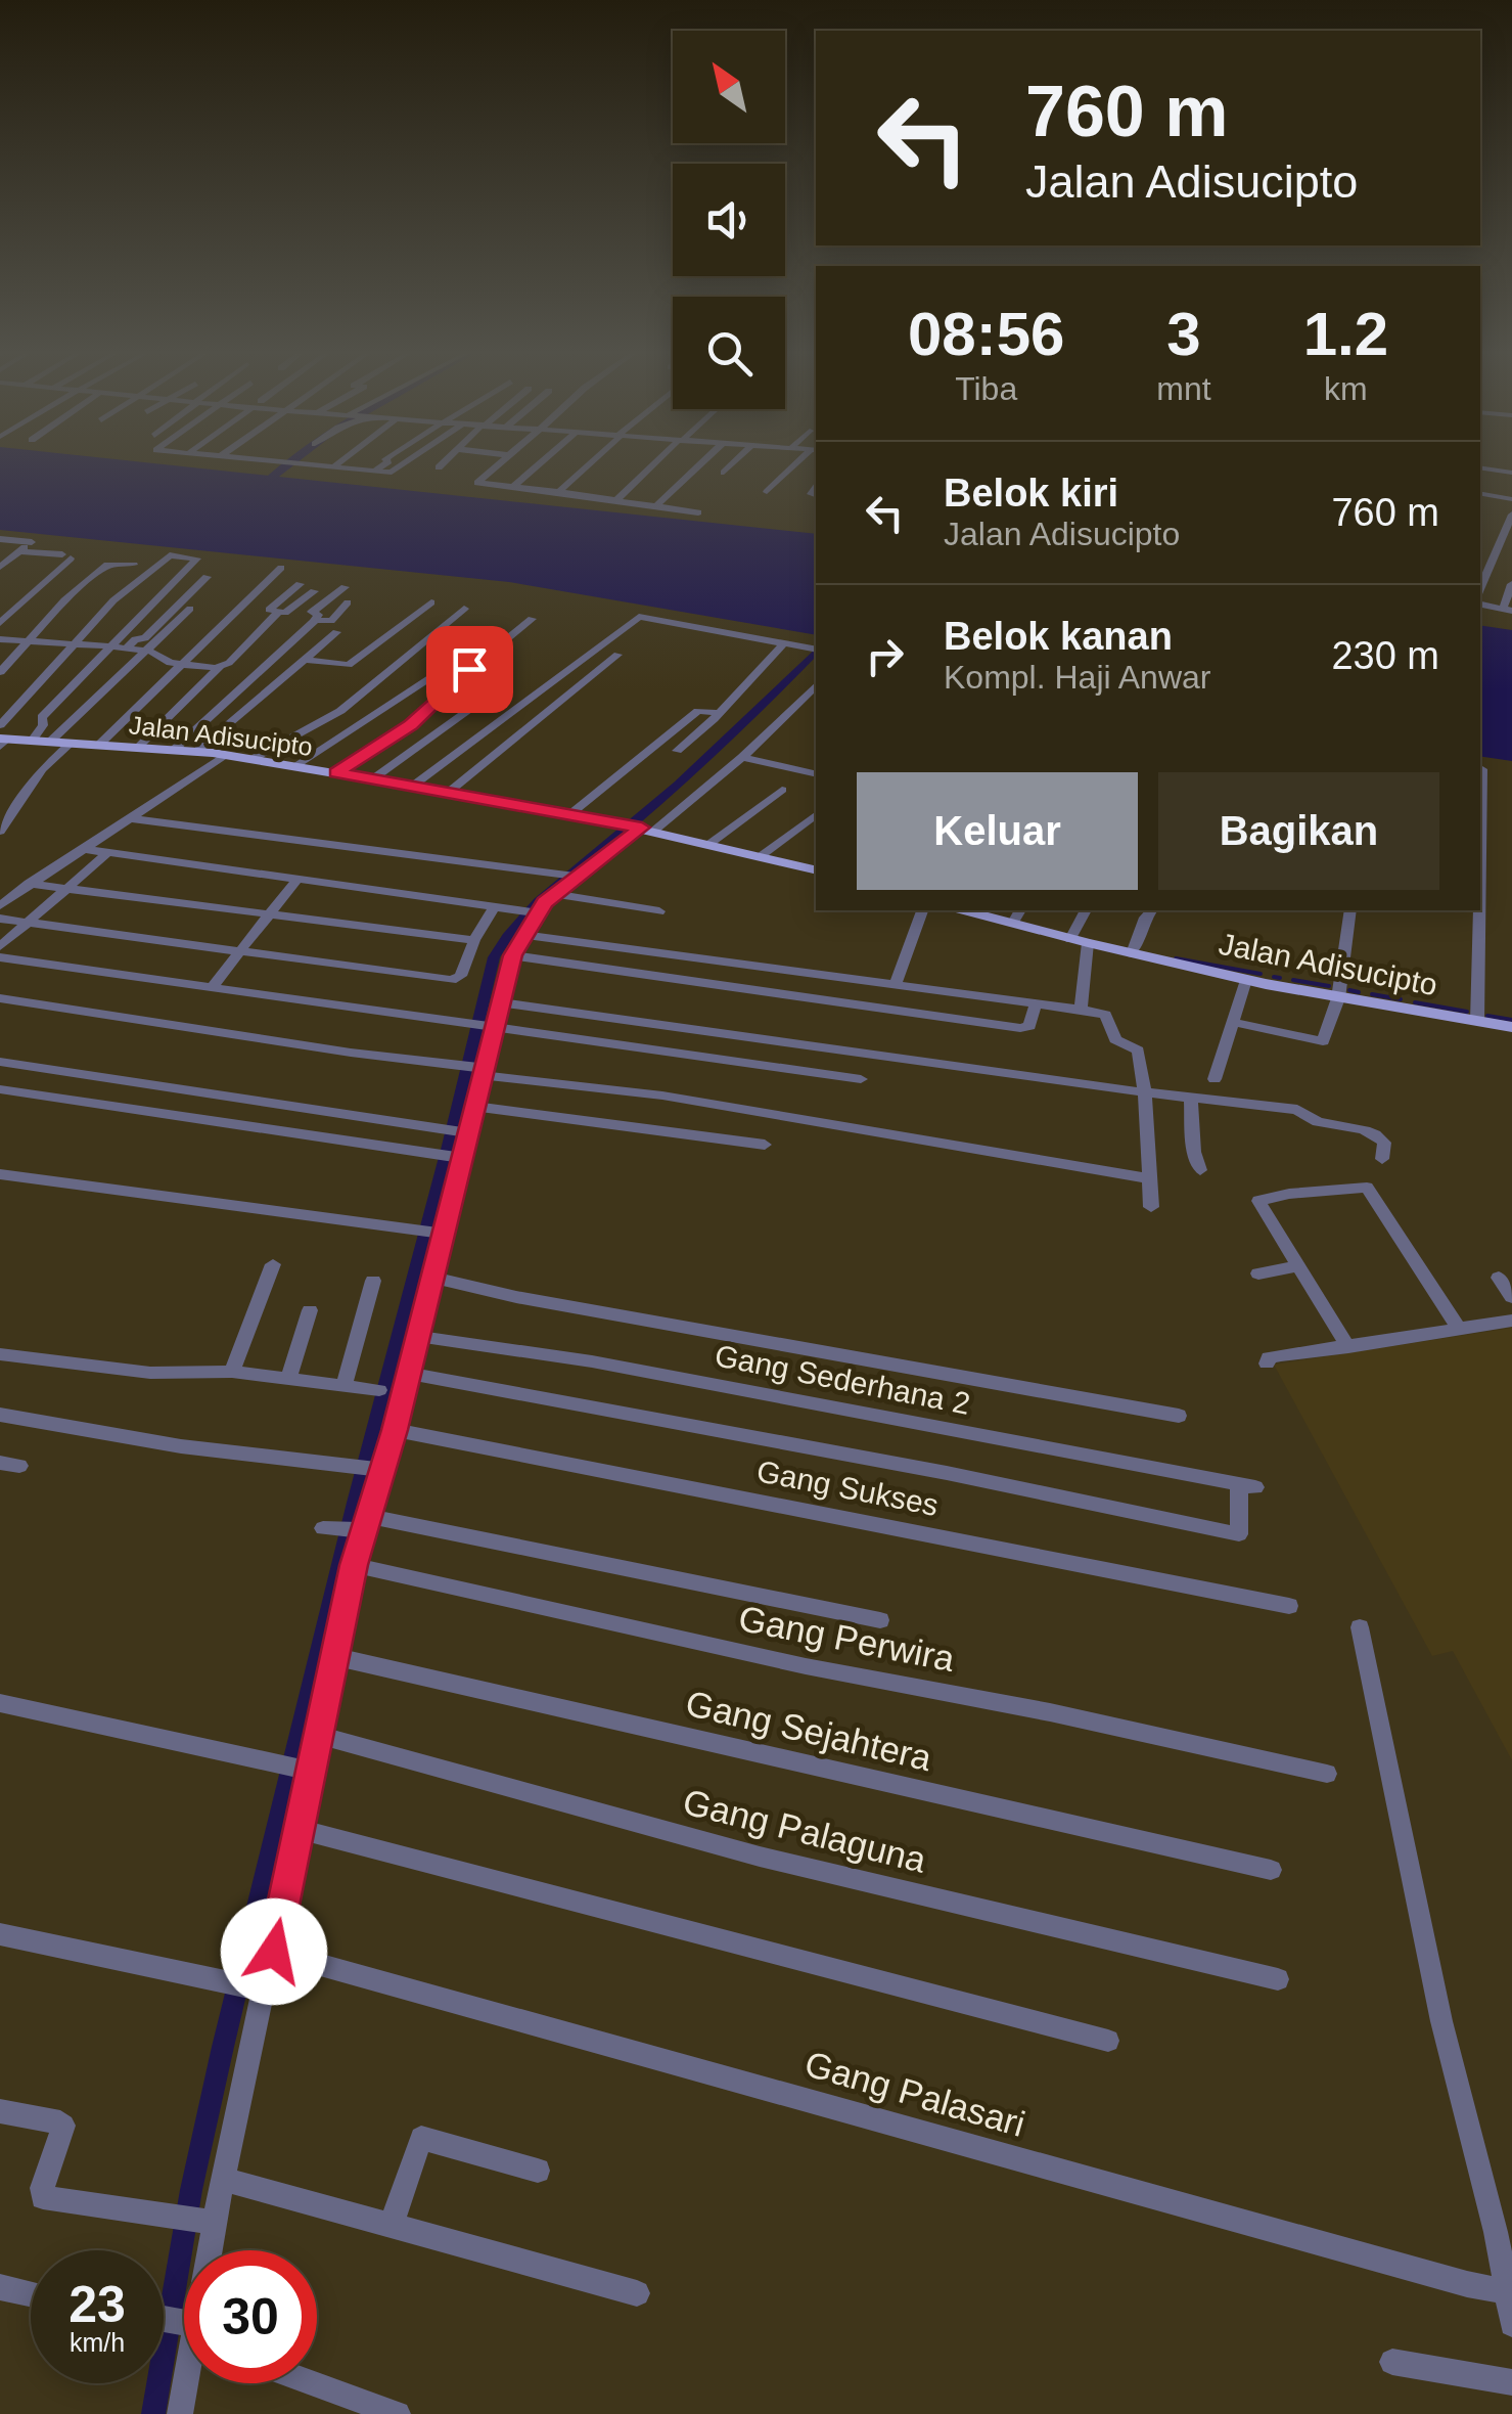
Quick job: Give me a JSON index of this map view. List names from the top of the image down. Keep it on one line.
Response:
{"streets":{"main road":["Jalan Adisucipto"],"street":["Gang Sederhana 2","Gang Sukses","Gang Perwira","Gang Sejahtera","Gang Palaguna","Gang Palasari"]},"north":"top left","page":{"turn":["760 m","Jalan Adisucipto"],"eta":["08:56","Tiba","3","mnt","1.2","km"],"list":[{"name":"Belok kiri","note":"Jalan Adisucipto","value":"760 m"},{"name":"Belok kanan","note":"Kompl. Haji Anwar","value":"230 m"}],"buttons":["Keluar","Bagikan"],"speed":"23 km/h","limit":"30"}}
